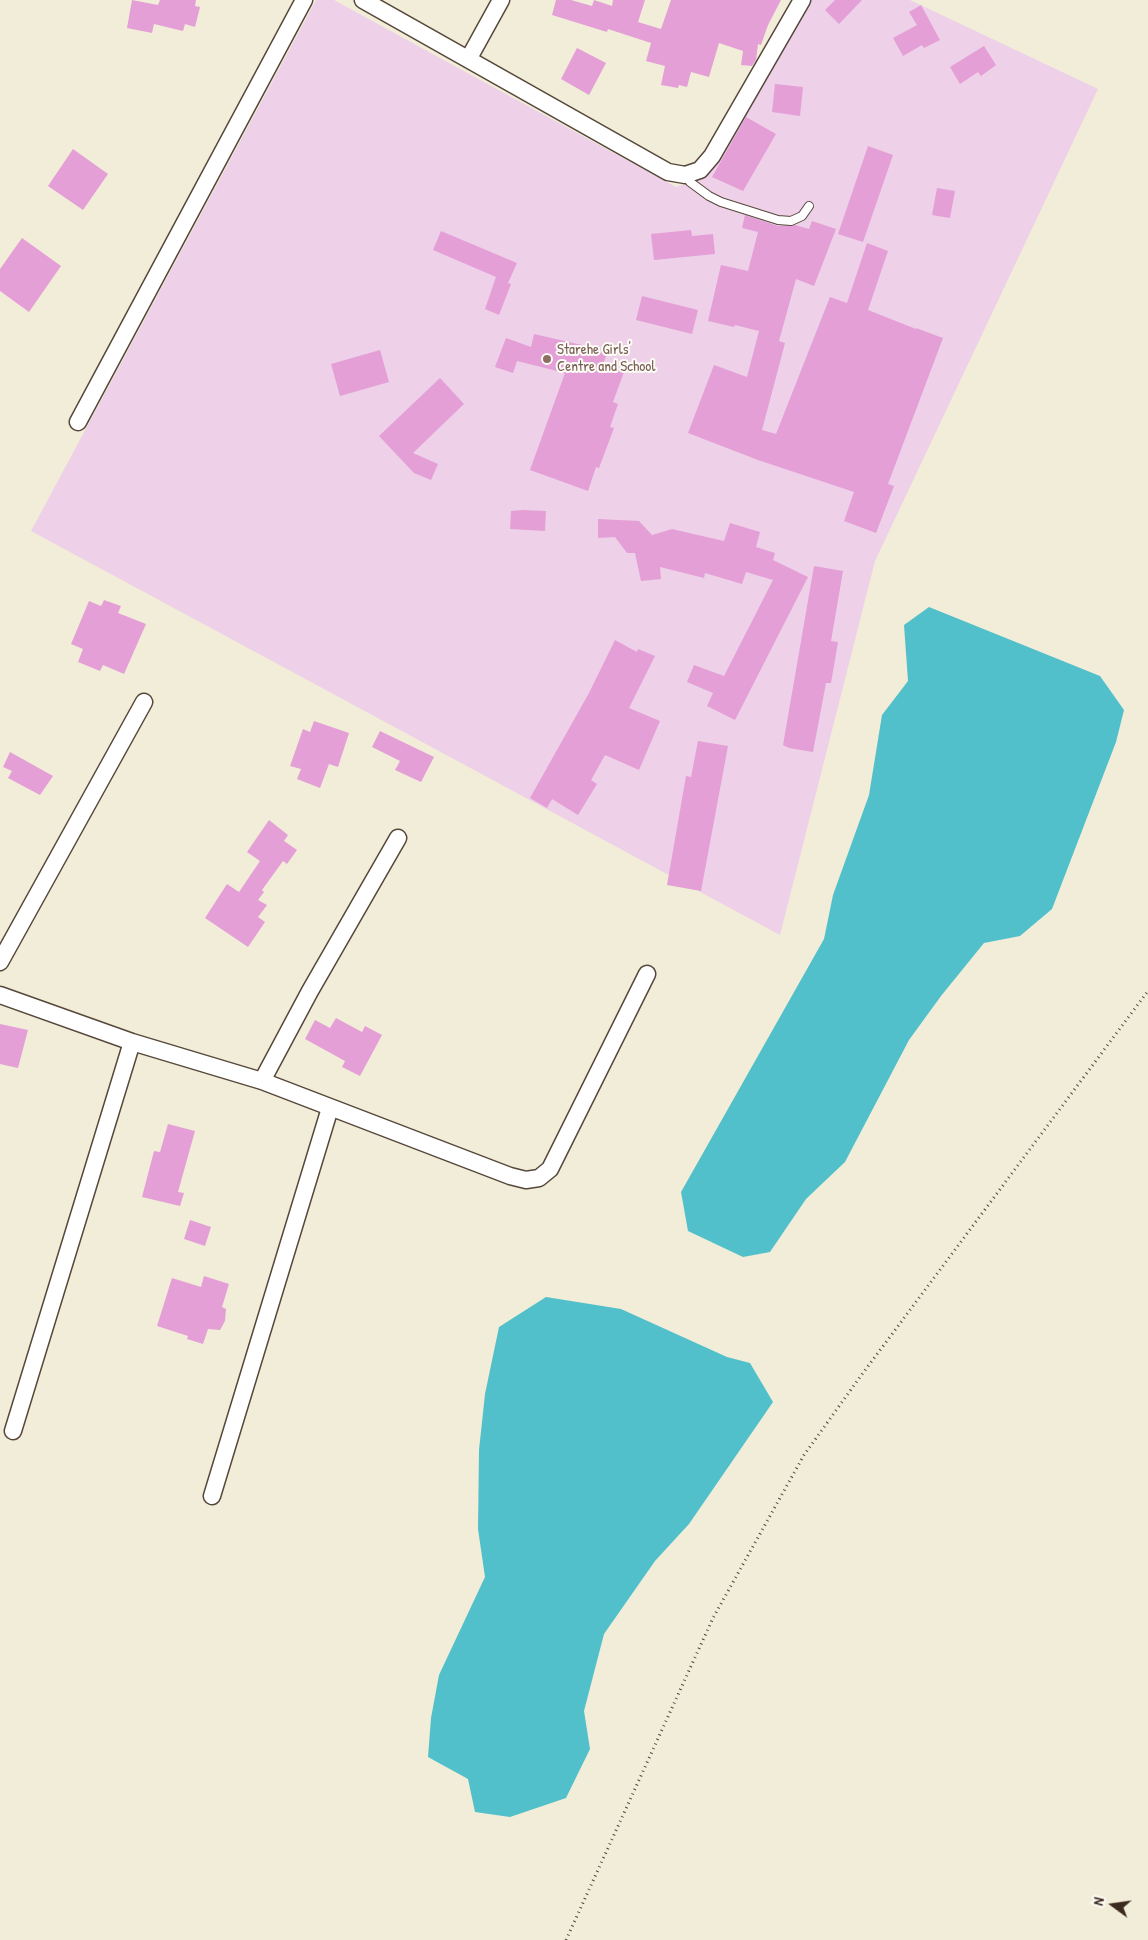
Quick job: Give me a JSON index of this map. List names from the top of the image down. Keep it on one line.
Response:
{"places":["Starehe Girls' Centre and School"],"north":"left"}
